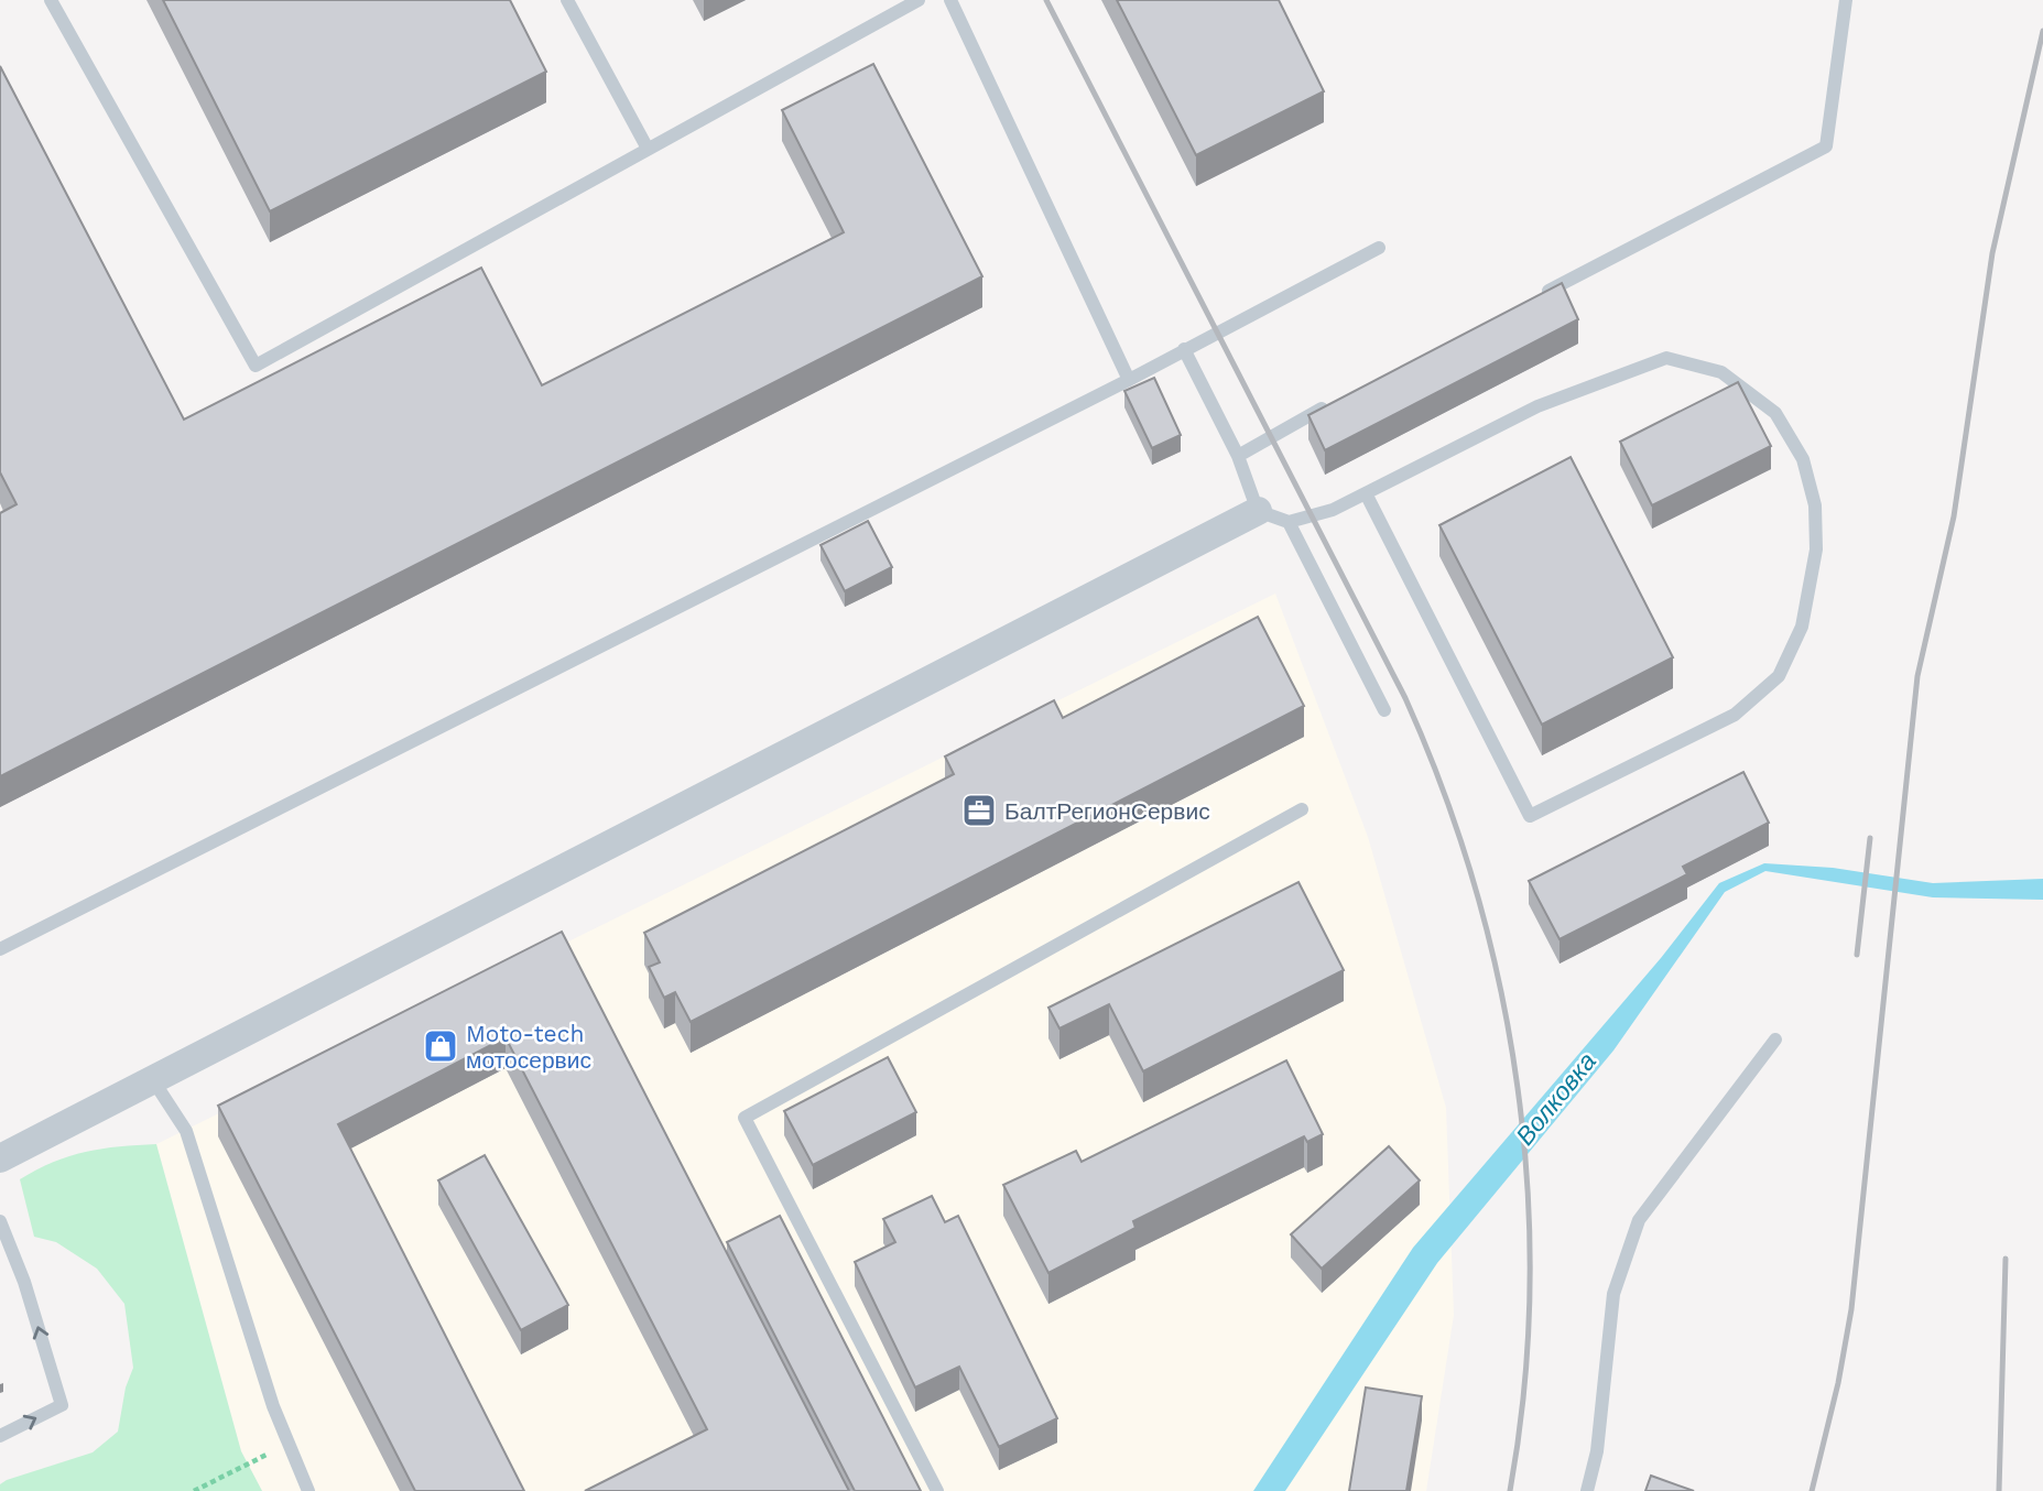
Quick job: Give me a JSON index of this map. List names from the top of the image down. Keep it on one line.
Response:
{"water":["Волковка"],"places":{"office":["БалтРегионСервис"],"shop":["Moto-tech мотосервис"]}}
